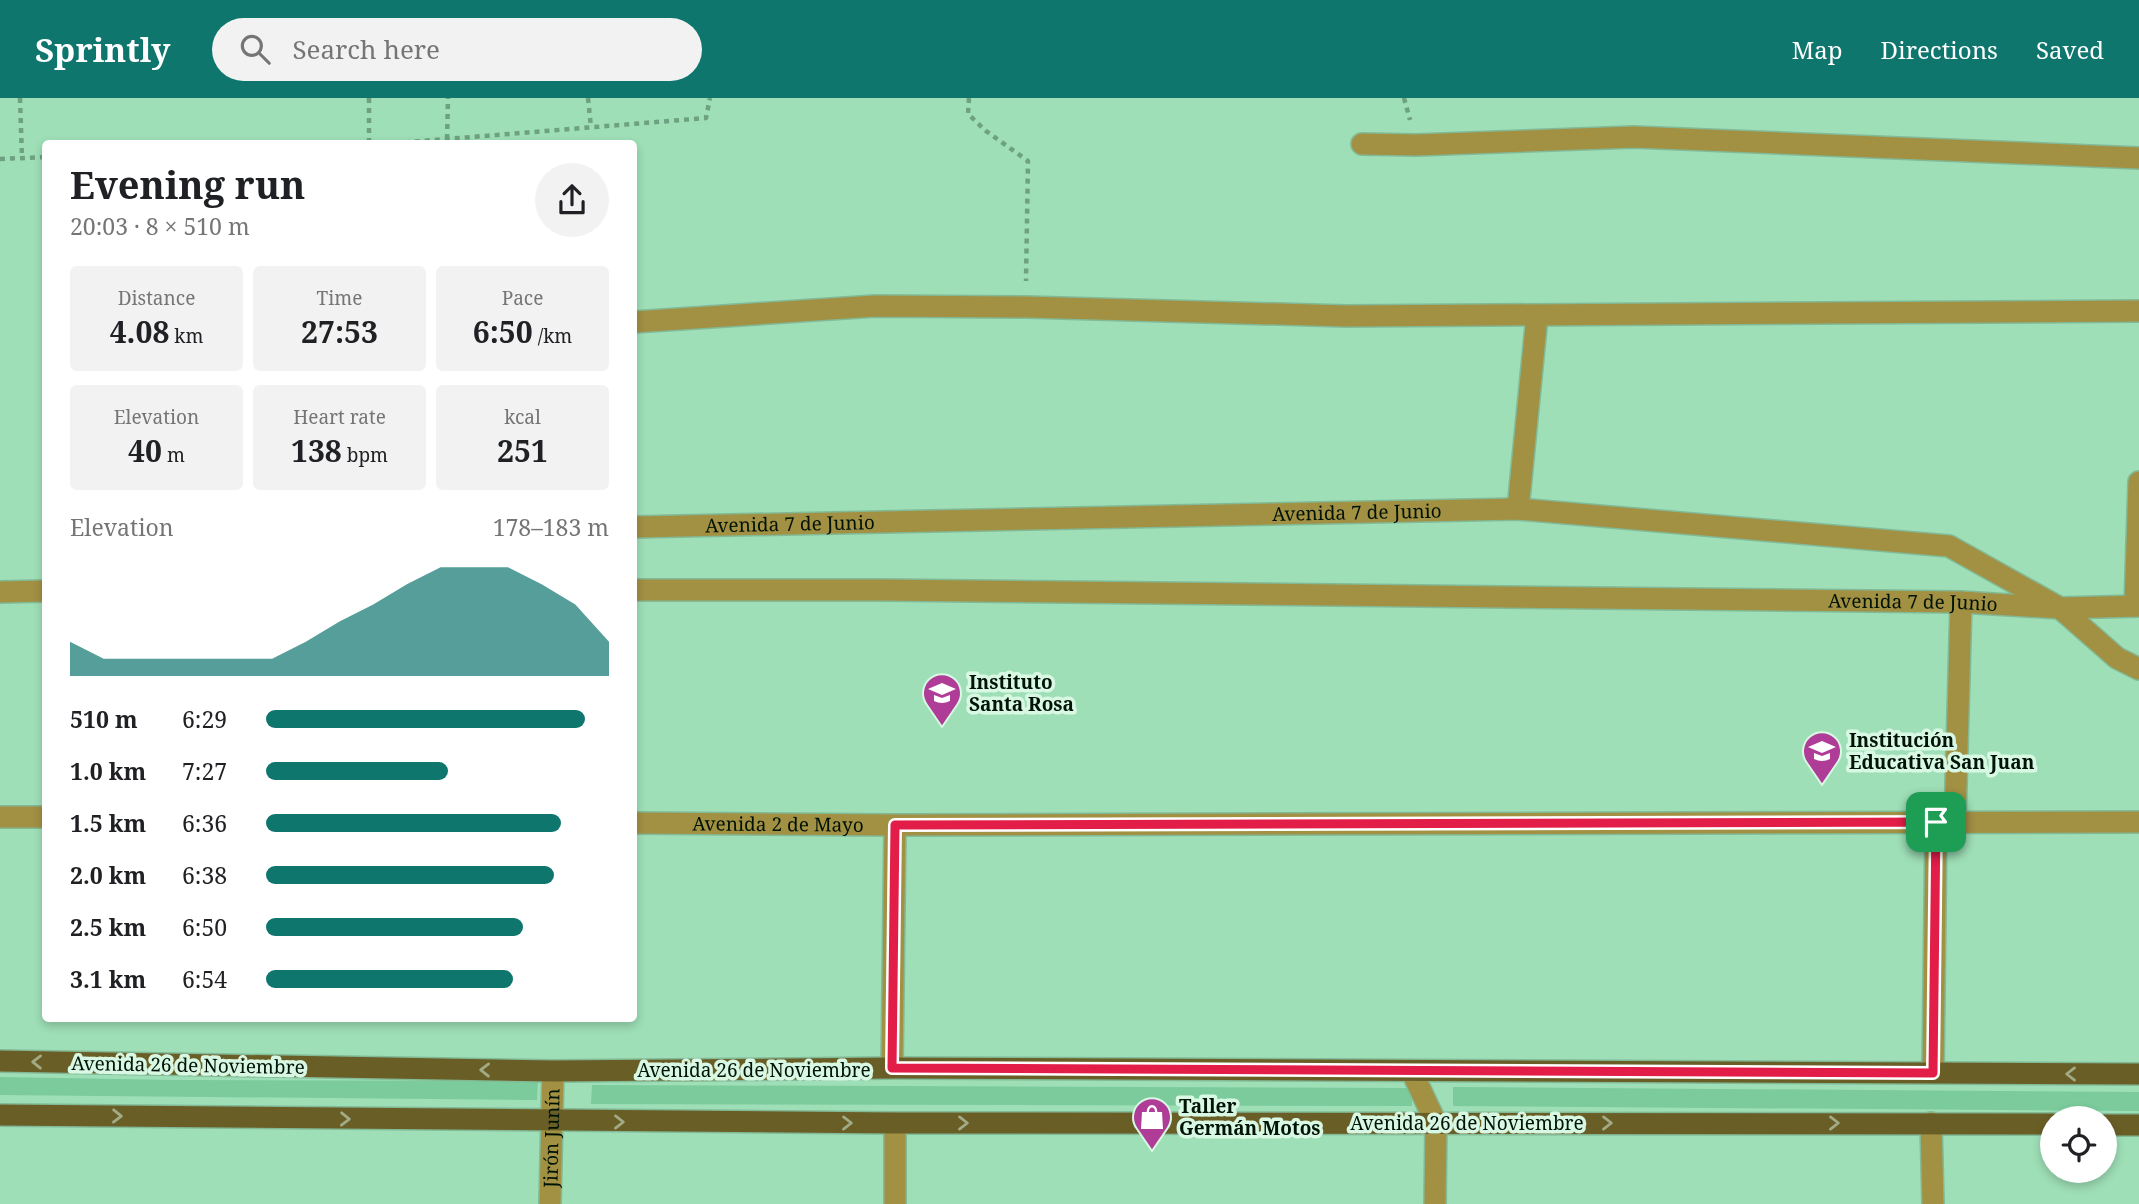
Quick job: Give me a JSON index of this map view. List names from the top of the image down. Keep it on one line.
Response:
{"streets":{"main road":["Avenida 26 de Noviembre"],"street":["Avenida 7 de Junio","Avenida 2 de Mayo","Jirón Junín"]},"crossings":[["Avenida 26 de Noviembre","Jirón Junín"]],"places":{"school or university":["Instituto Santa Rosa","Institución Educativa San Juan"],"shop":["Taller Germán Motos"]},"page":{"header":"Sprintly","search":"Search here","nav":["Map","Directions","Saved"],"heading":["Evening run","20:03 · 8 × 510 m"],"stats":[["Distance","4.08 km"],["Time","27:53"],["Pace","6:50 /km"],["Elevation","40 m"],["Heart rate","138 bpm"],["kcal","251"]],"chart":["Elevation","178–183 m"],"list":[{"name":"510 m","note":"6:29"},{"name":"1.0 km","note":"7:27"},{"name":"1.5 km","note":"6:36"},{"name":"2.0 km","note":"6:38"},{"name":"2.5 km","note":"6:50"},{"name":"3.1 km","note":"6:54"}]}}
